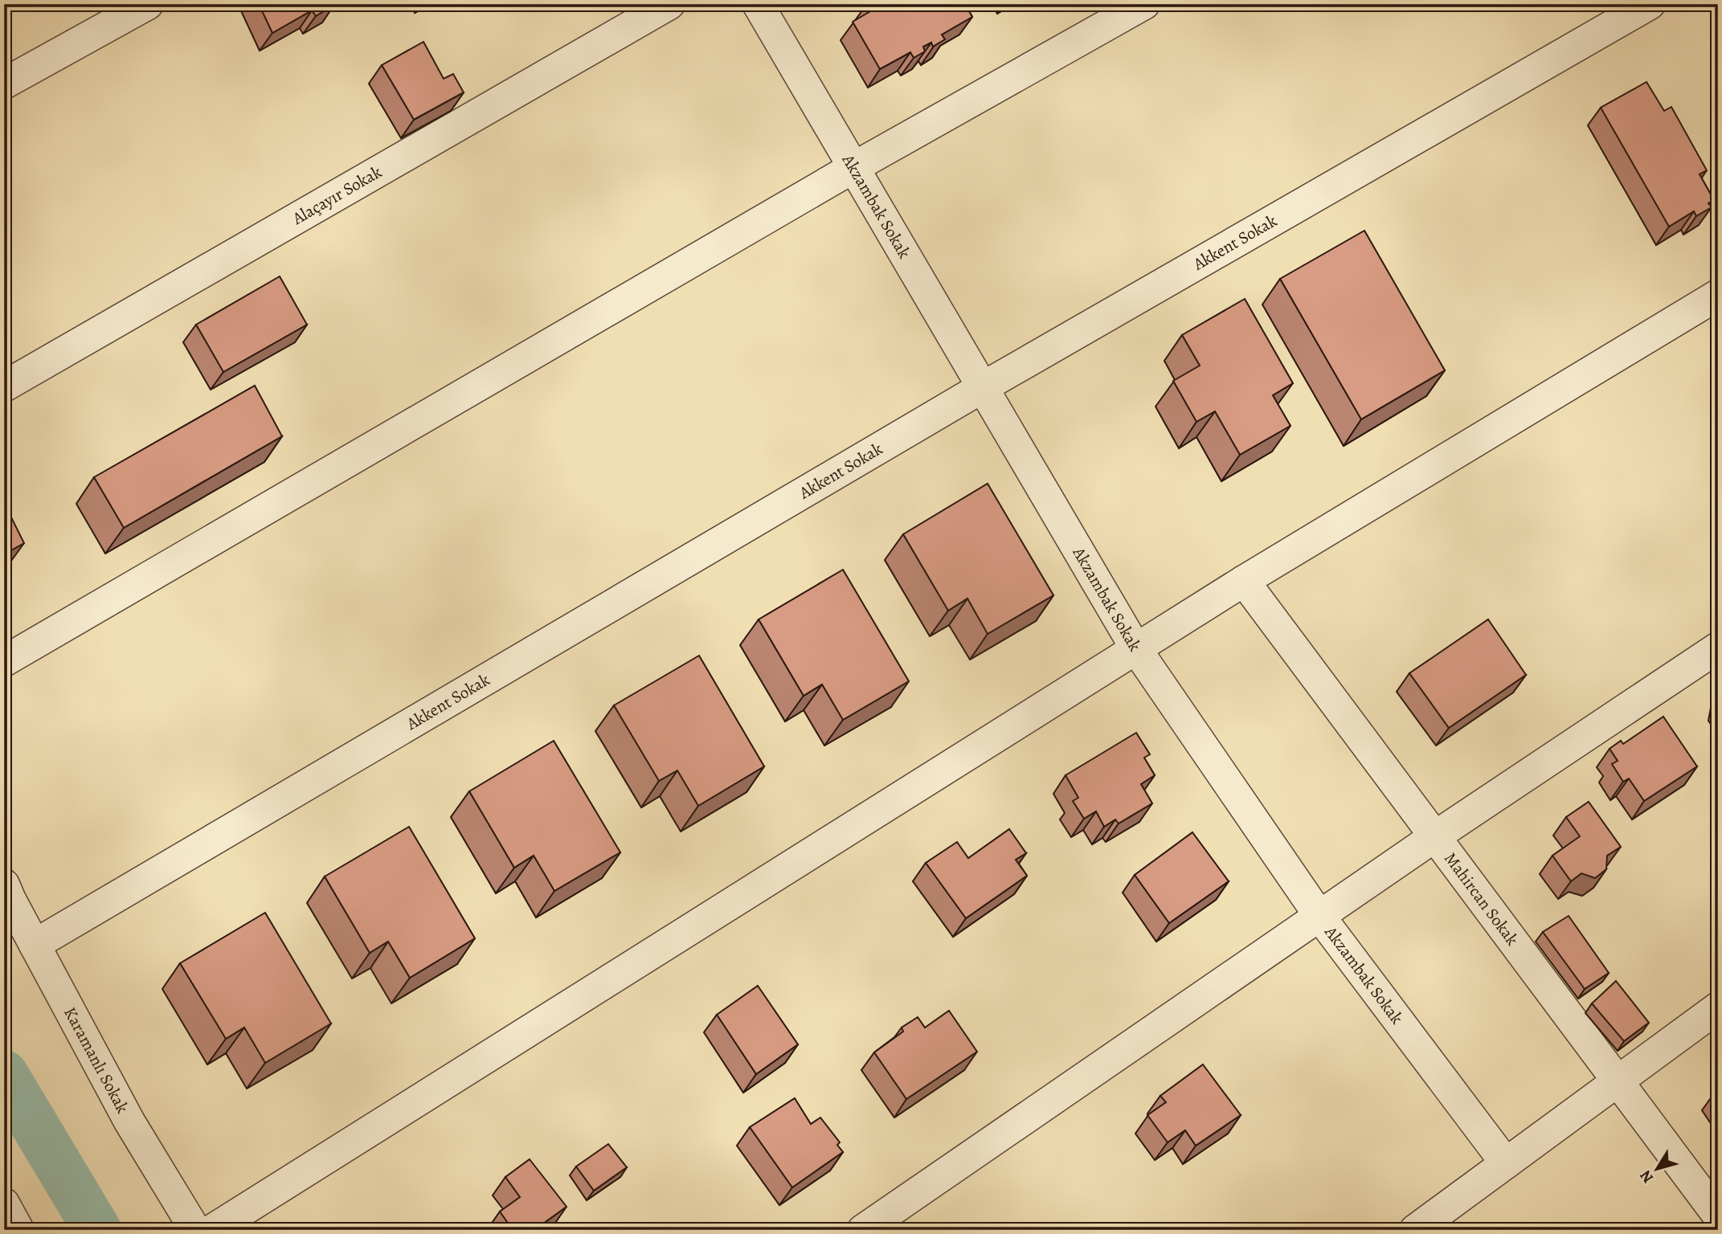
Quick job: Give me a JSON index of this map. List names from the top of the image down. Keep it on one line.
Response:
{"streets":{"street":["Alaçayır Sokak","Akzambak Sokak","Akkent Sokak","Mahircan Sokak","Karamanlı Sokak"]},"crossings":[["Akzambak Sokak","Akkent Sokak"],["Akkent Sokak","Karamanlı Sokak"]],"north":"bottom left"}
